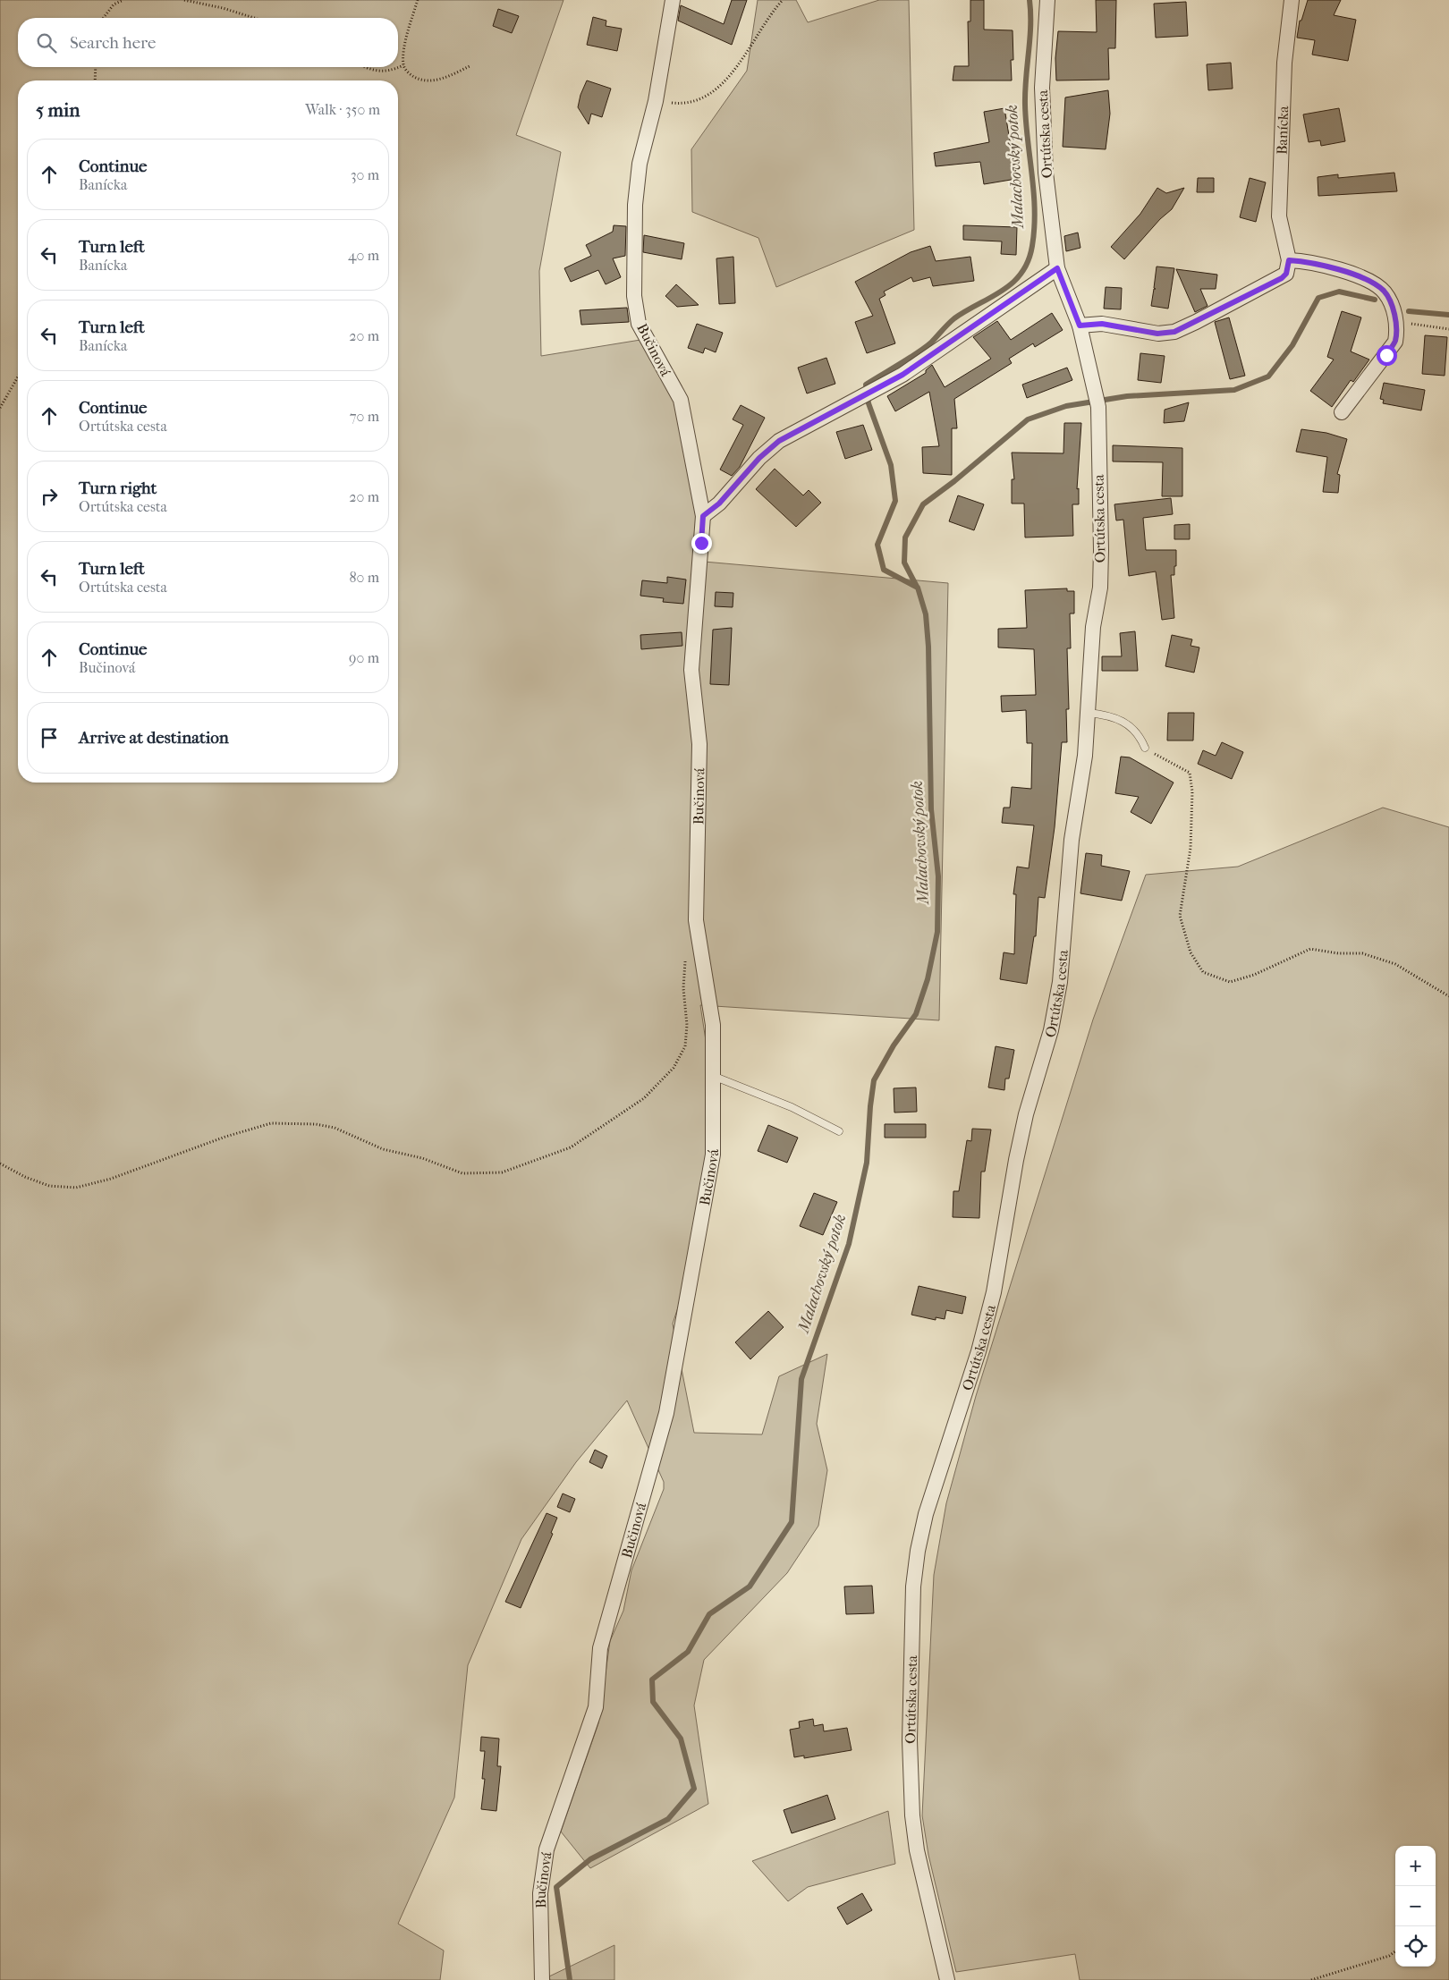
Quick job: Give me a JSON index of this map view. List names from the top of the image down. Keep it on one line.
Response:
{"streets":{"street":["Banícka","Ortútska cesta","Bučinová"]},"water":["Malachovský potok"],"page":{"search":"Search here","heading":["5 min","Walk · 350 m"],"list":[["Continue","Banícka","30 m"],["Turn left","Banícka","40 m"],["Turn left","Banícka","20 m"],["Continue","Ortútska cesta","70 m"],["Turn right","Ortútska cesta","20 m"],["Turn left","Ortútska cesta","80 m"],["Continue","Bučinová","90 m"],"Arrive at destination"],"map_buttons":["+","−"]}}
